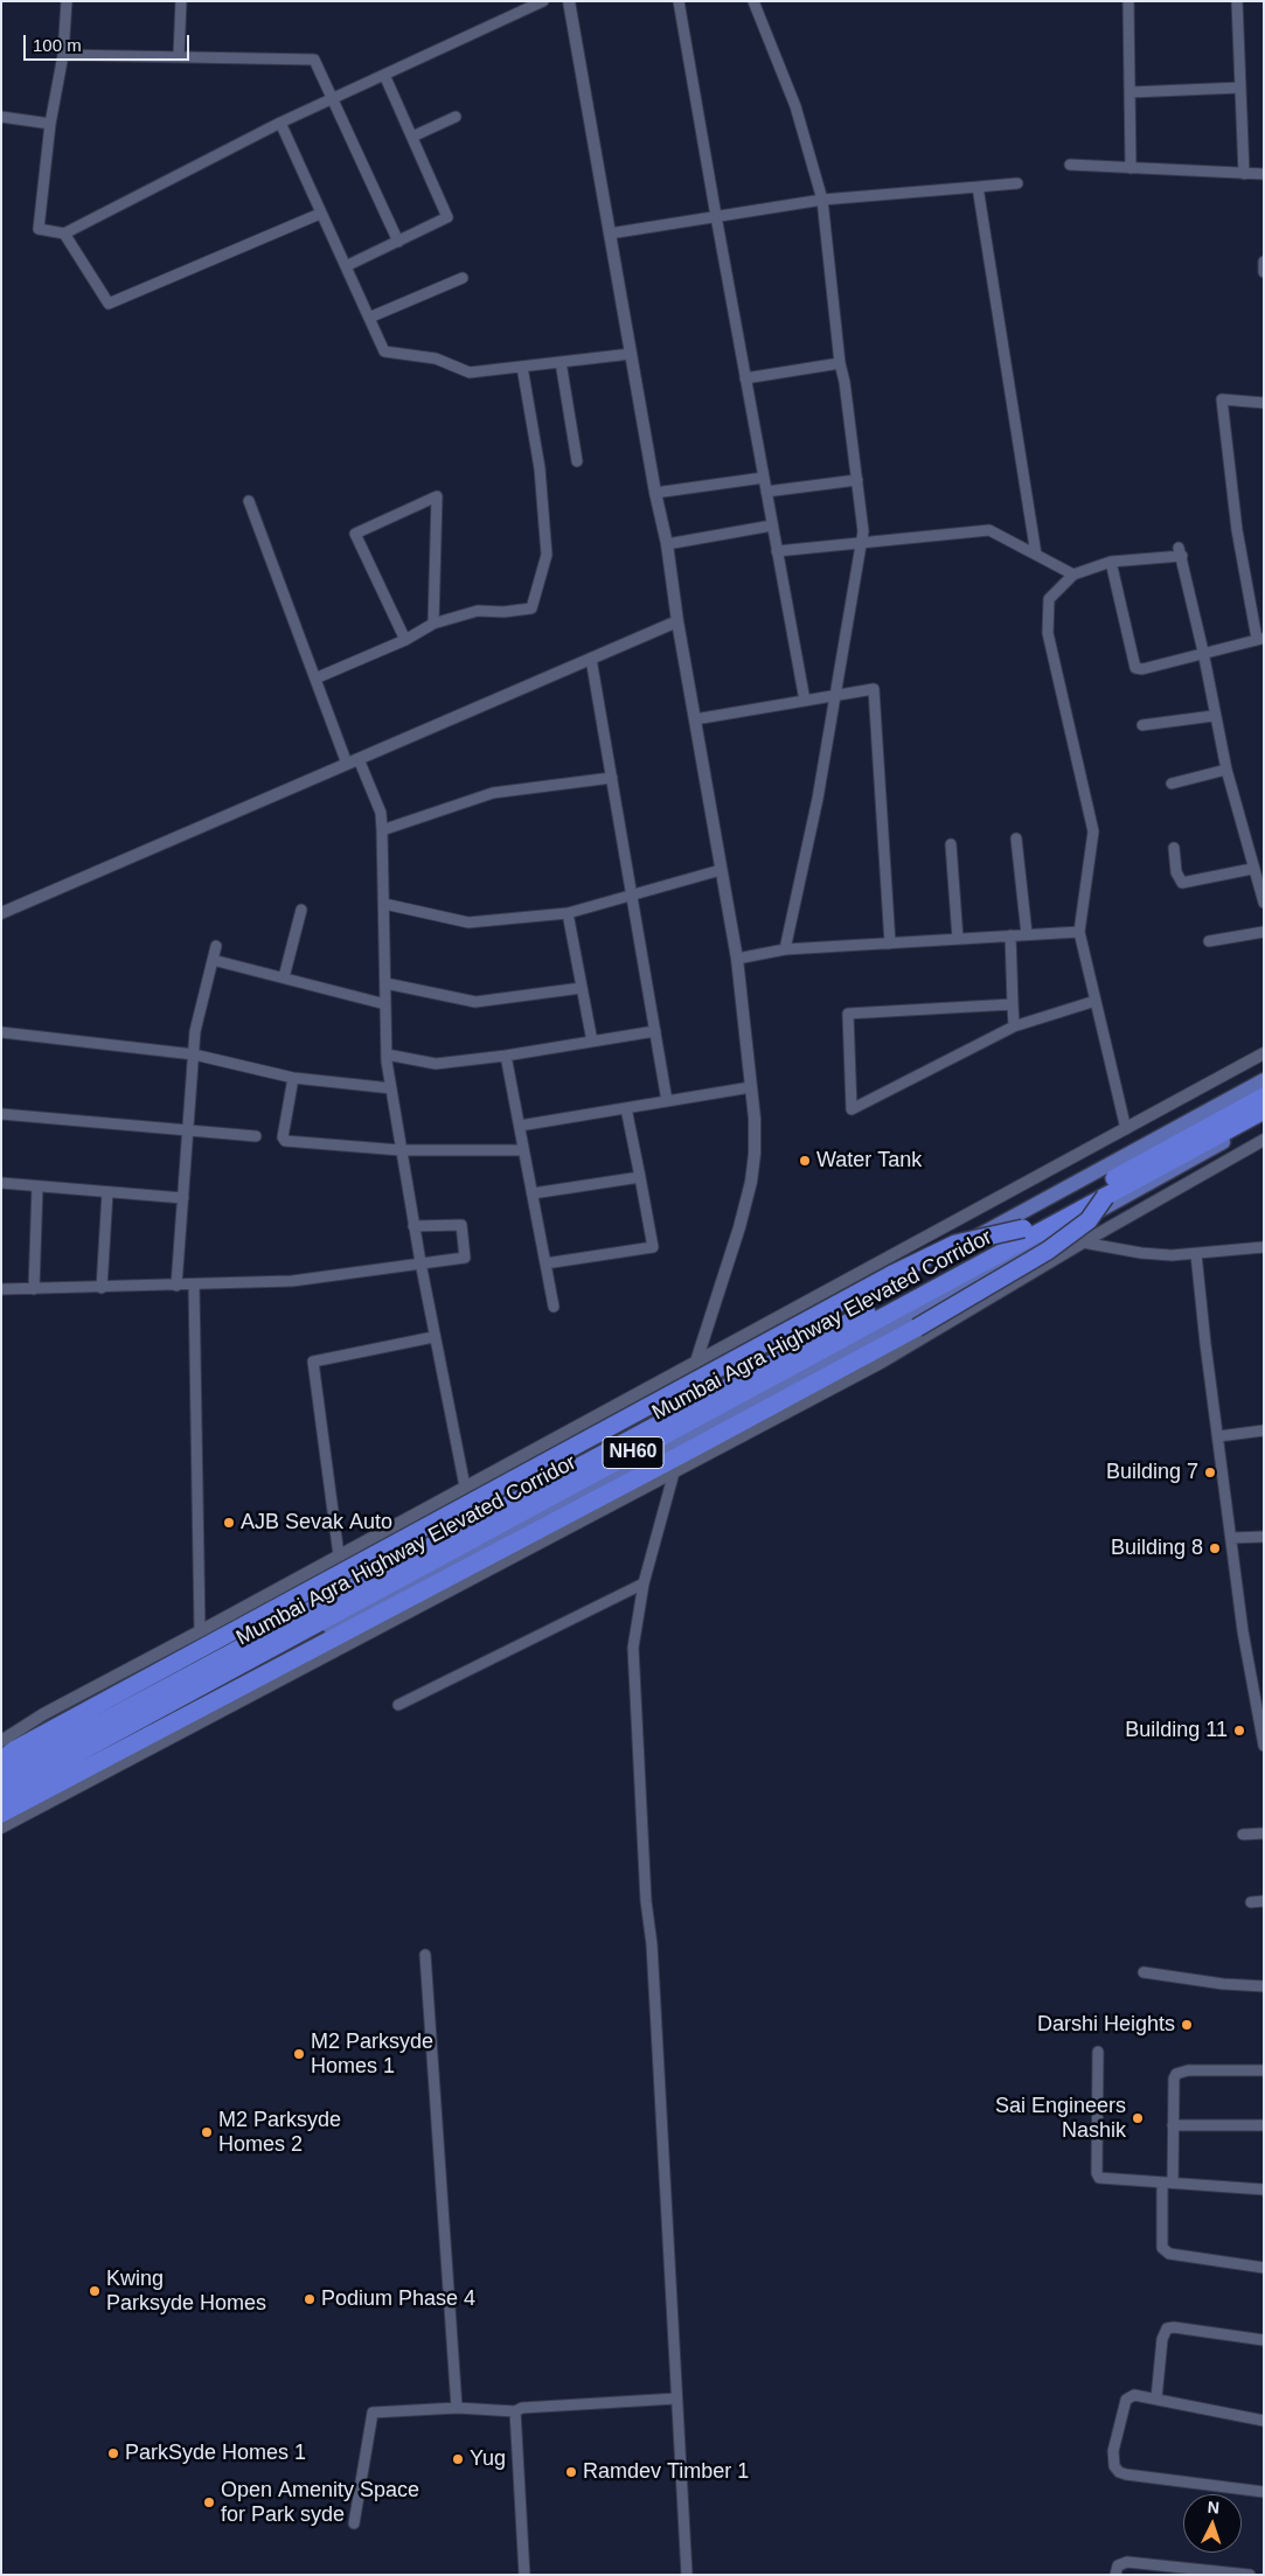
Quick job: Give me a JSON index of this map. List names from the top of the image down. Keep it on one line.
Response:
{"streets":{"highway":["Mumbai Agra Highway Elevated Corridor","NH60"]},"places":["Water Tank","Building 7","AJB Sevak Auto","Building 8","Building 11","Darshi Heights","M2 Parksyde Homes 1","Sai Engineers Nashik","M2 Parksyde Homes 2","Kwing Parksyde Homes","Podium Phase 4","ParkSyde Homes 1","Yug","Ramdev Timber 1","Open Amenity Space for Park syde"],"scale_bar":"100 m","north":"top"}
